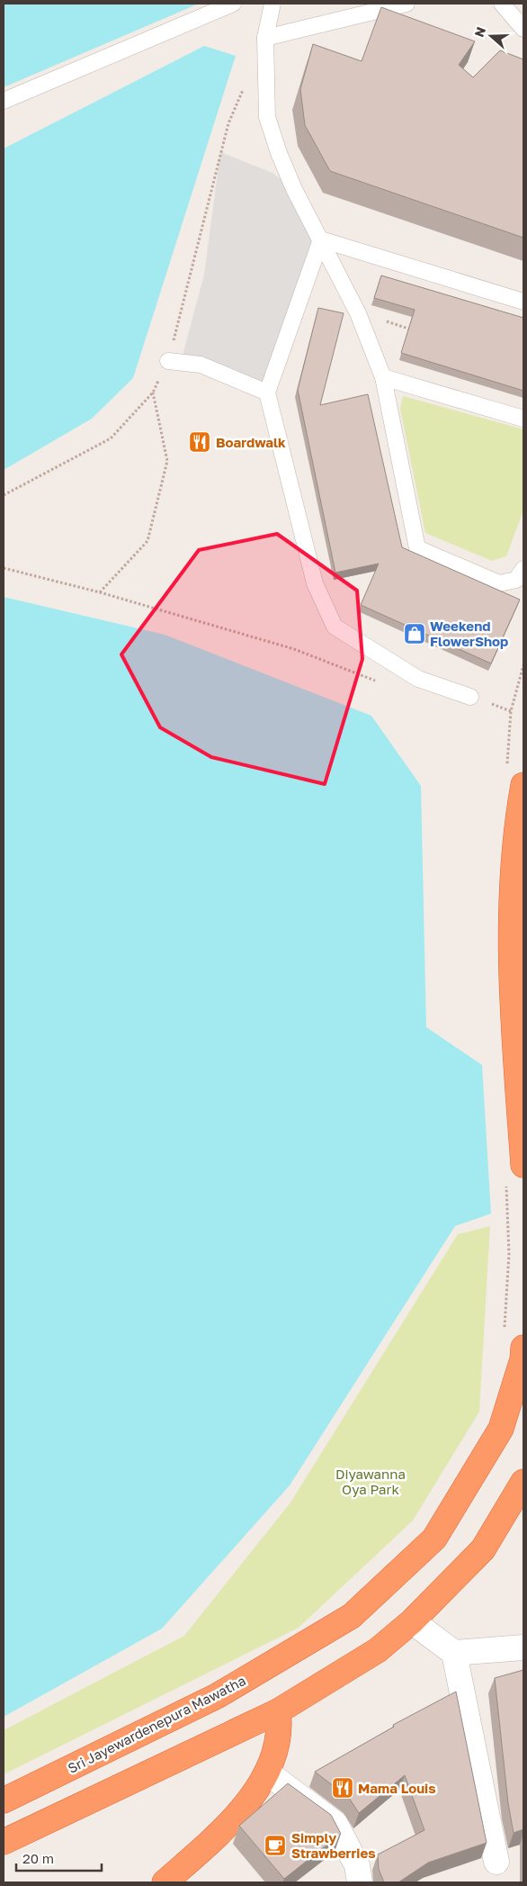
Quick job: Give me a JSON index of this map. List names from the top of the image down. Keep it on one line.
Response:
{"streets":{"highway":["Sri Jayewardenepura Mawatha"]},"parks":["Diyawanna Oya Park"],"places":{"restaurant":["Boardwalk","Mama Louis"],"shop":["Weekend FlowerShop"],"cafe":["Simply Strawberries"]},"scale_bar":"20 m","north":"left"}
